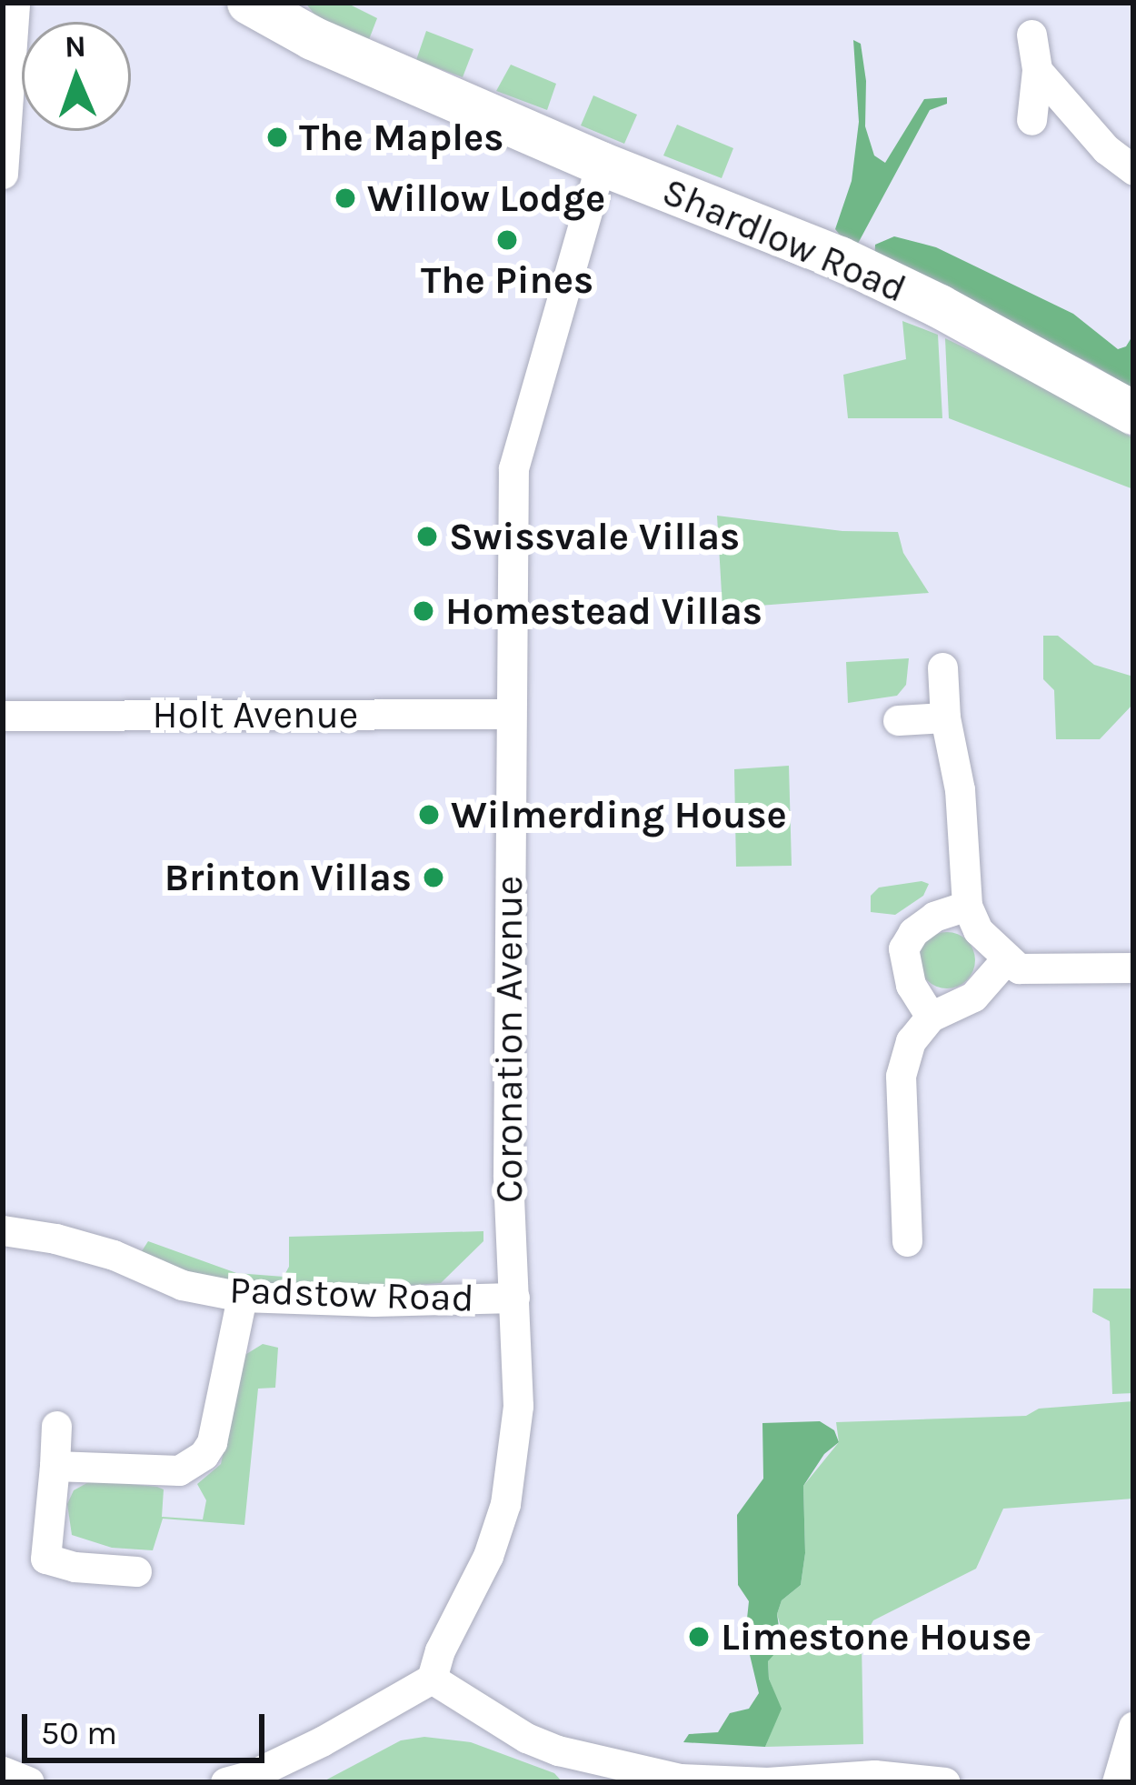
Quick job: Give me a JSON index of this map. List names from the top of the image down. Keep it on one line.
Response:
{"streets":{"street":["Shardlow Road","Holt Avenue","Coronation Avenue","Padstow Road"]},"crossings":[["Shardlow Road","Coronation Avenue"],["Holt Avenue","Coronation Avenue"],["Coronation Avenue","Padstow Road"]],"places":["The Maples","Willow Lodge","The Pines","Swissvale Villas","Homestead Villas","Wilmerding House","Brinton Villas","Limestone House"],"scale_bar":"50 m","north":"top"}
